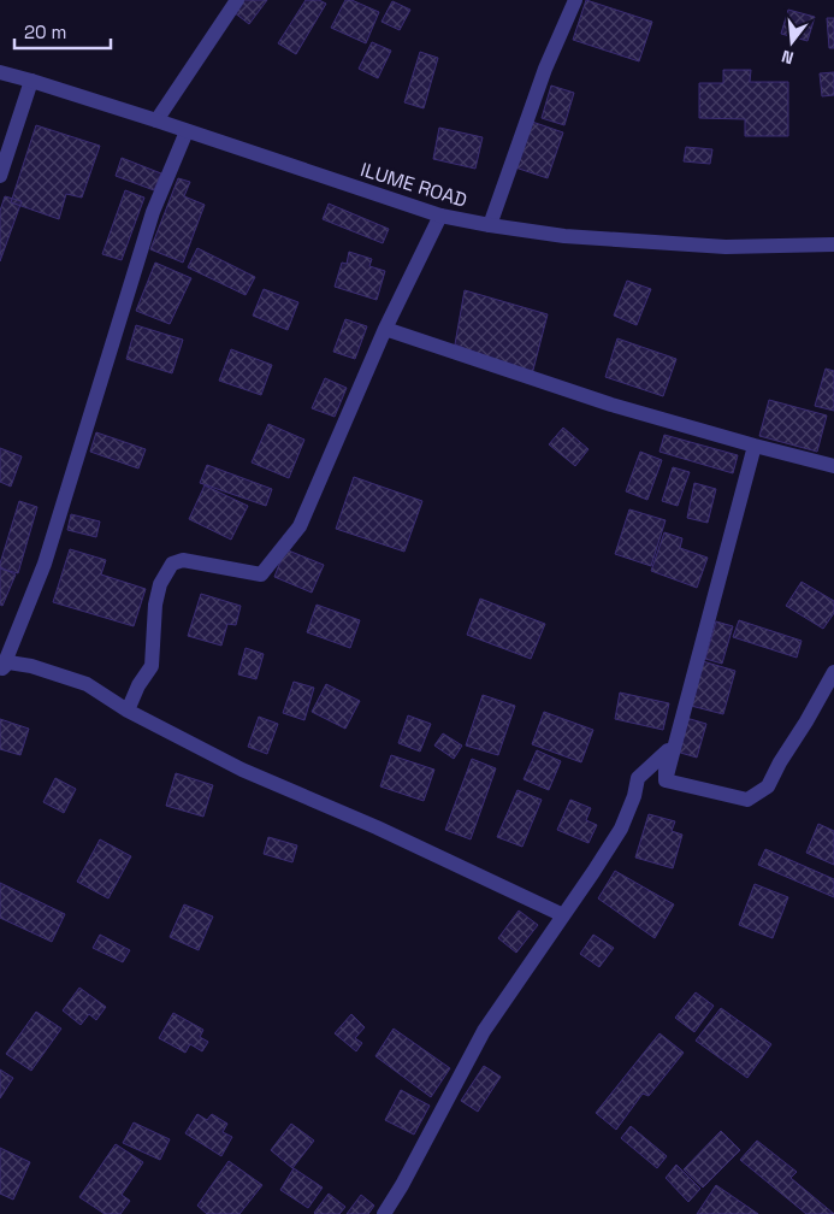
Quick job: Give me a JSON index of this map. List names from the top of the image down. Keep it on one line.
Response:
{"streets":{"street":["ILUME ROAD"]},"scale_bar":"20 m","north":"bottom"}
